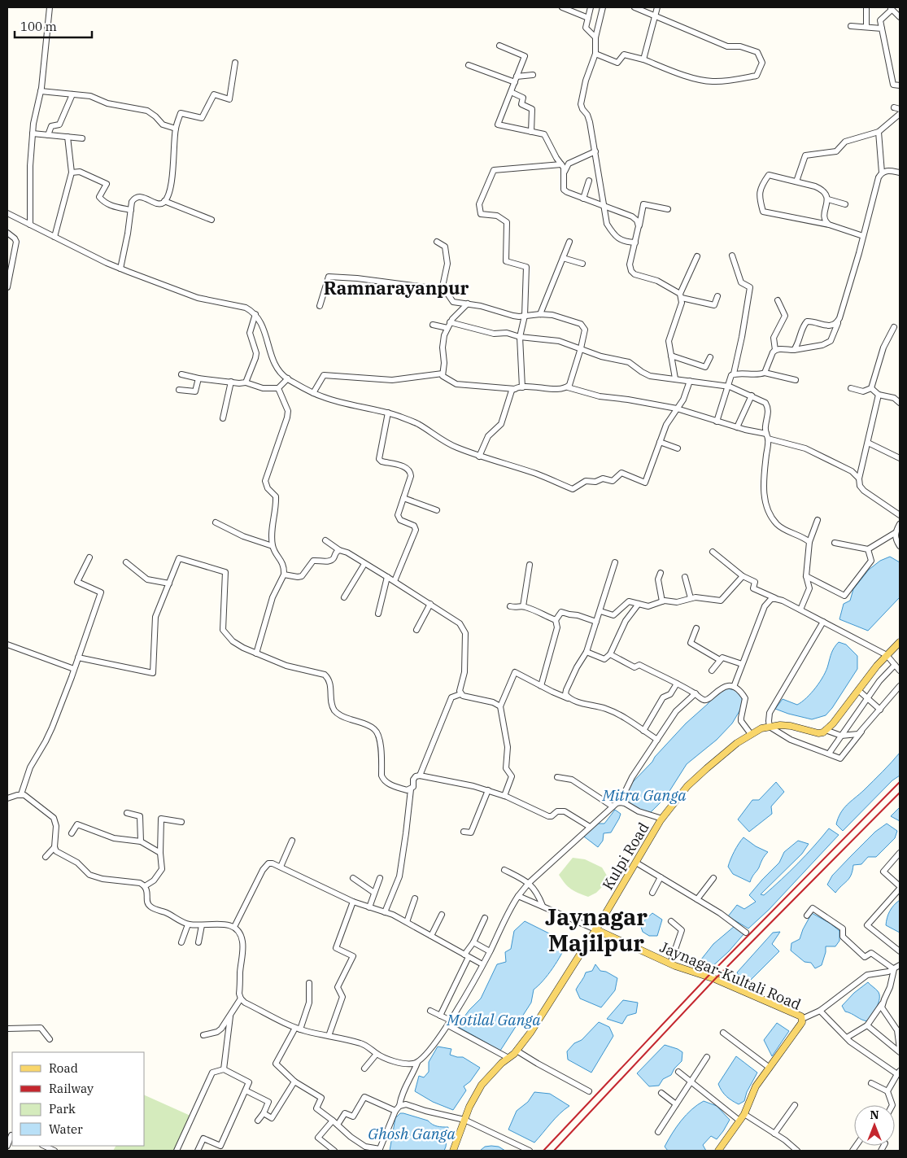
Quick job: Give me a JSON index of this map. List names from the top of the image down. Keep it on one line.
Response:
{"streets":{"main road":["Kulpi Road","Jaynagar-Kultali Road"]},"crossings":[["Kulpi Road","Jaynagar-Kultali Road"]],"districts":["Ramnarayanpur","Jaynagar Majilpur"],"water":["Mitra Ganga","Motilal Ganga","Ghosh Ganga"],"legend":["Road","Railway","Park","Water"],"scale_bar":"100 m","north":"top"}
